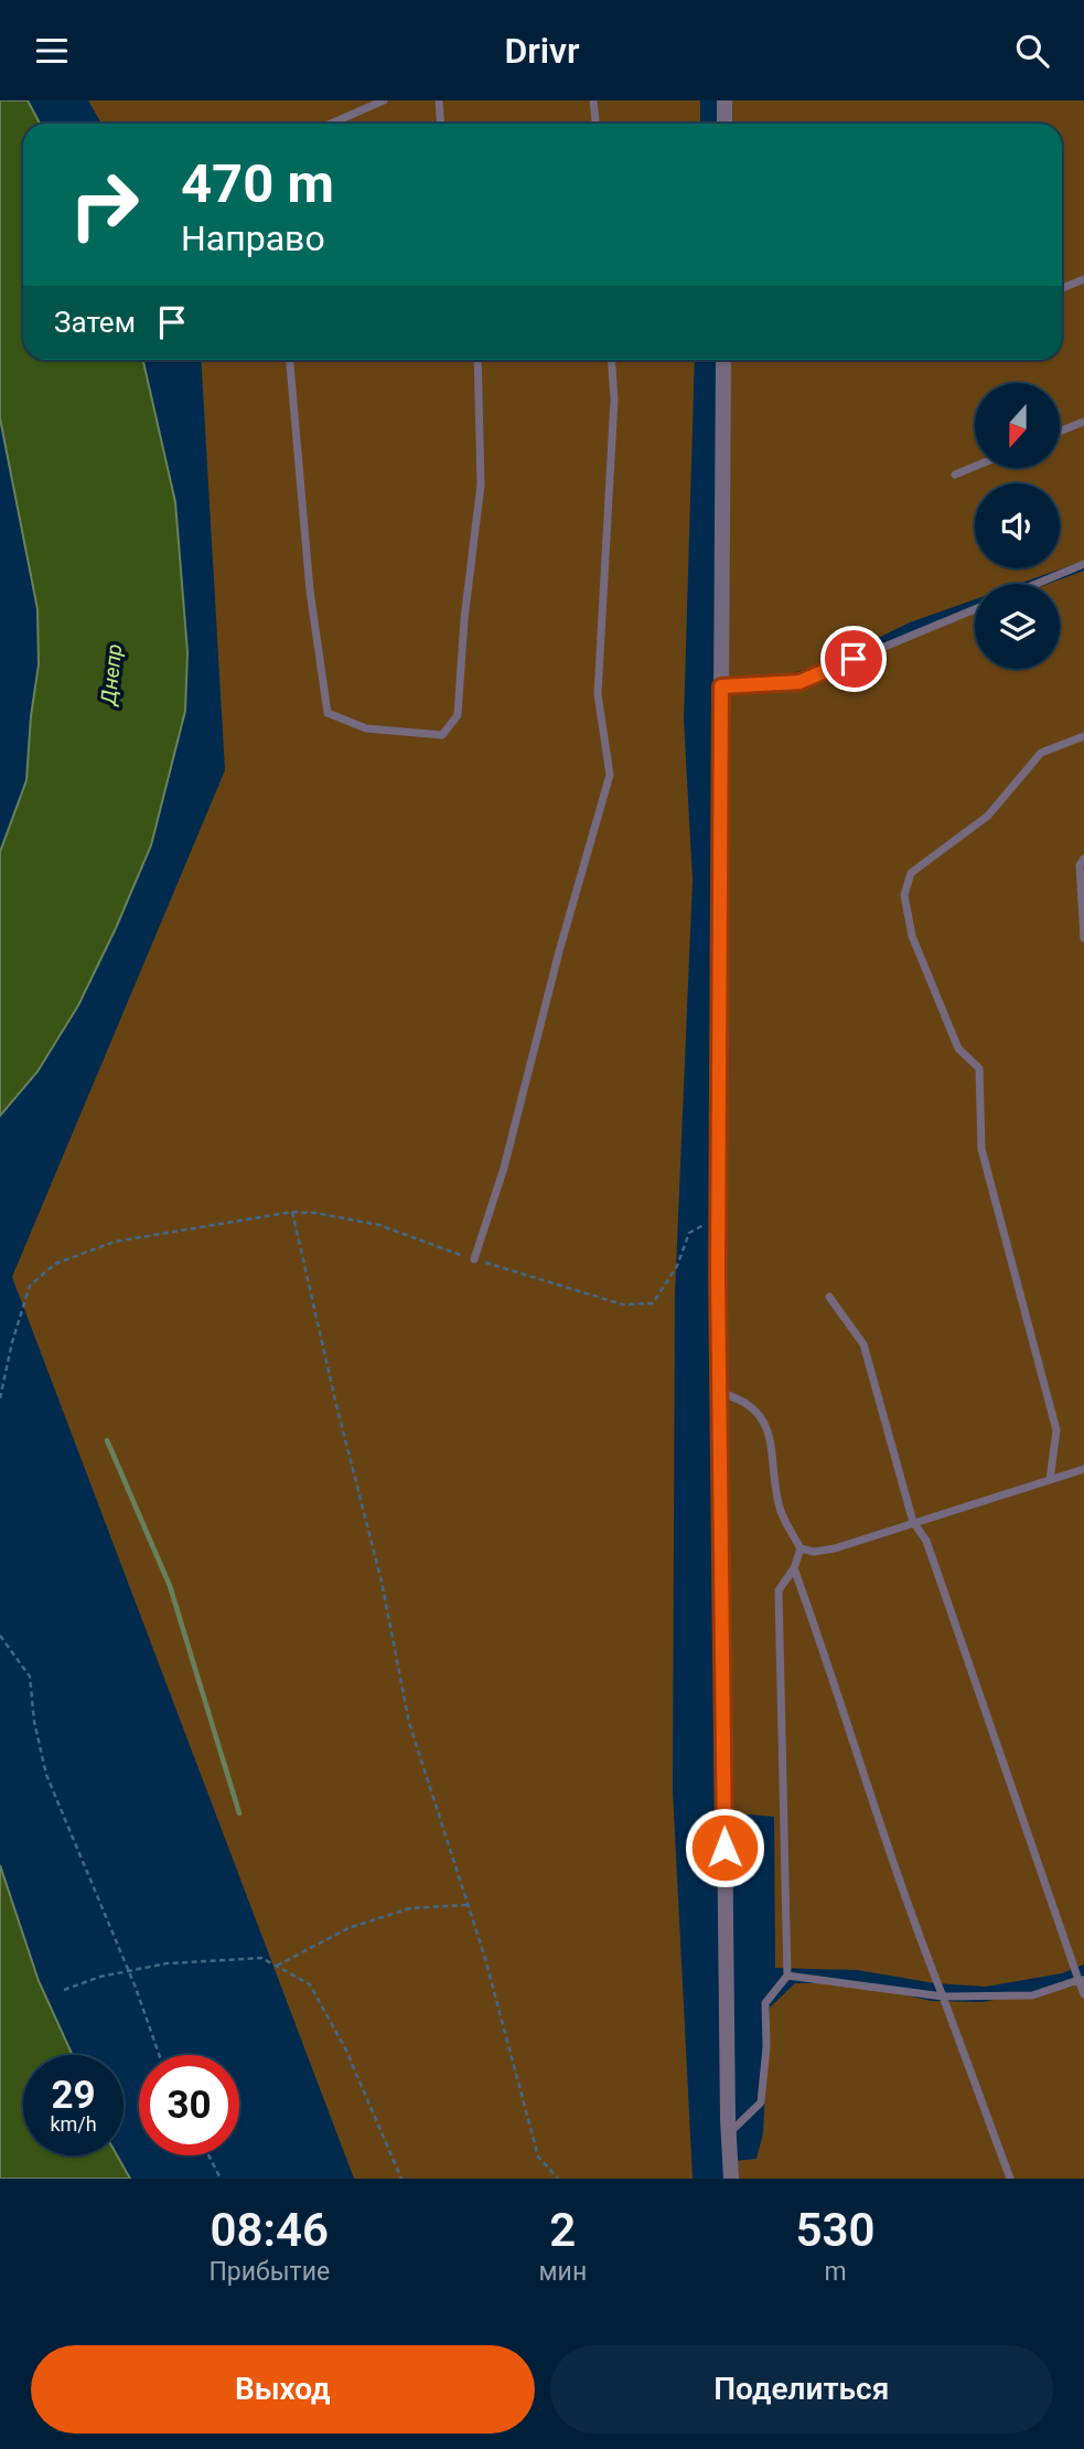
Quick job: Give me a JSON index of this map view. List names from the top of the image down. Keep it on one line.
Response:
{"water":["Днепр"],"north":"bottom","page":{"header":"Drivr","turn":["470 m","Направо"],"then":"Затем","speed":"29 km/h","limit":"30","eta":["08:46","Прибытие","2","мин","530","m"],"buttons":["Выход","Поделиться"]}}
